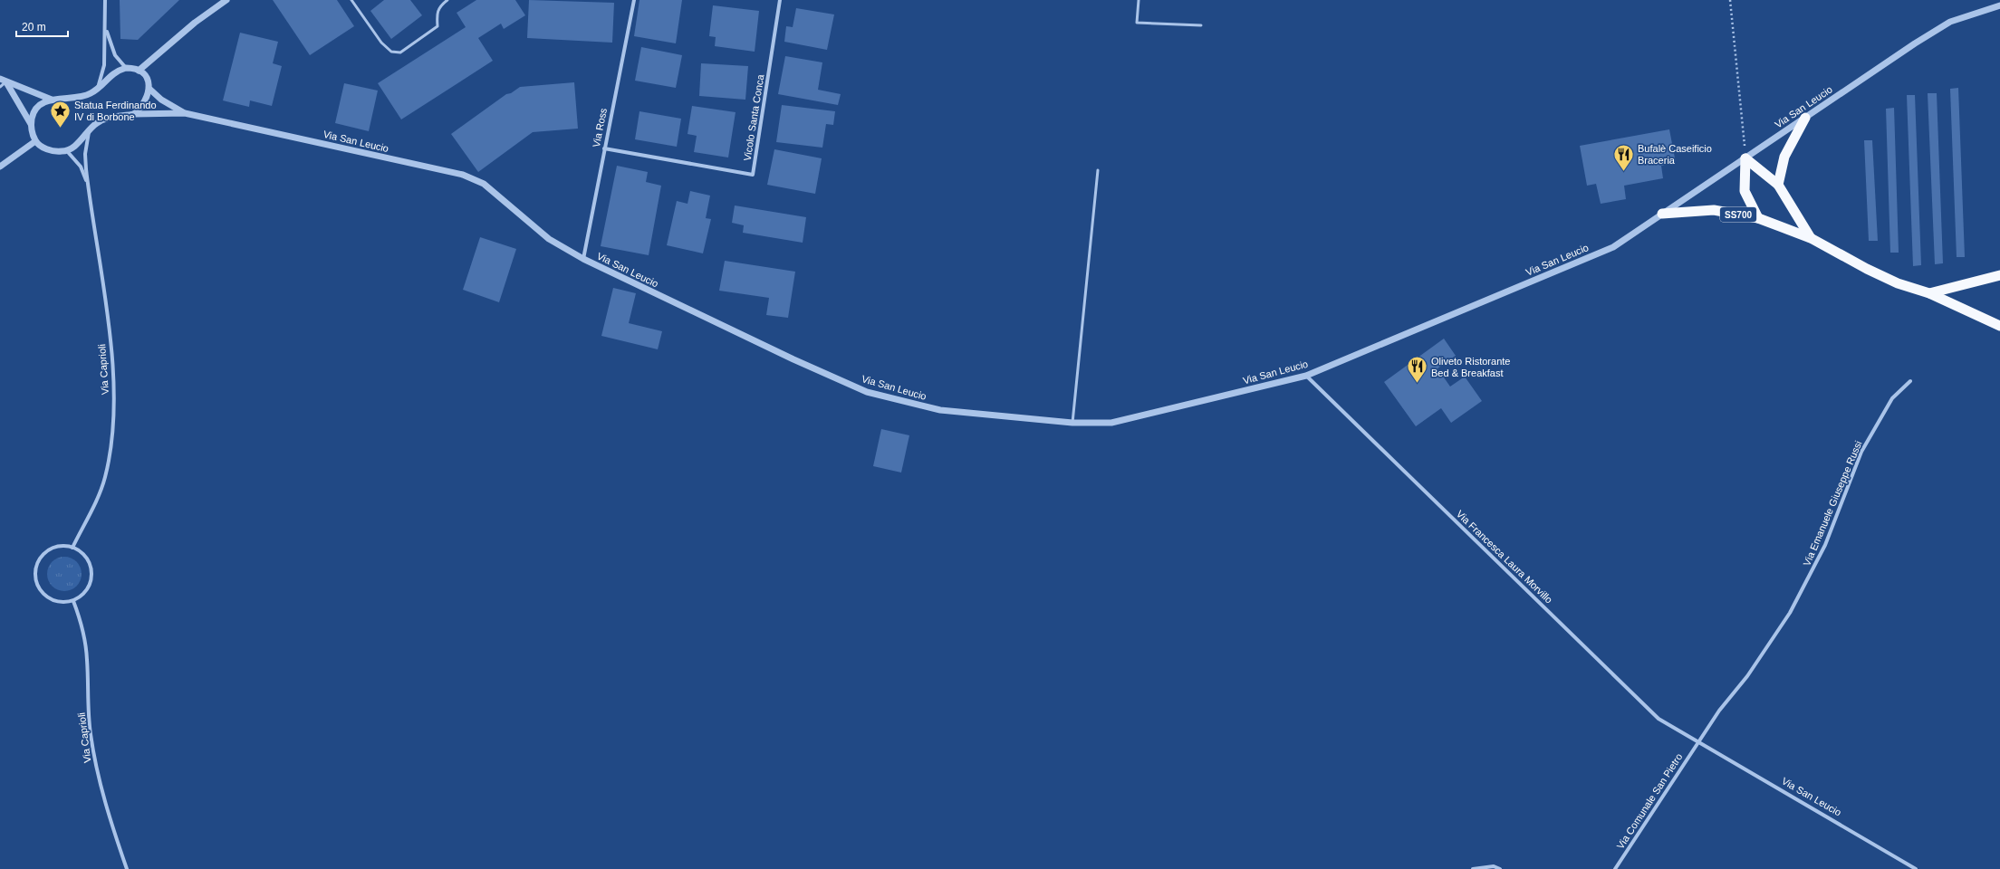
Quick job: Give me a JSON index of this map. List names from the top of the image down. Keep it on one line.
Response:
{"streets":{"highway":["SS700"],"street":["Via San Leucio","Vicolo Santa Conca","Via Ross","Via Caprioli","Via Emanuele Giuseppe Russi","Via Francesca Laura Morvillo","Via Comunale San Pietro"]},"crossings":[["Via San Leucio","Via Ross"],["Via San Leucio","SS700"],["Via San Leucio","Via Caprioli"],["Via San Leucio","Via Emanuele Giuseppe Russi"],["Via San Leucio","Via Francesca Laura Morvillo"],["Via San Leucio","Via Comunale San Pietro"],["Vicolo Santa Conca","Via Ross"],["Via Emanuele Giuseppe Russi","Via Francesca Laura Morvillo"],["Via Emanuele Giuseppe Russi","Via Comunale San Pietro"],["Via Francesca Laura Morvillo","Via Comunale San Pietro"]],"places":{"place":["Statua Ferdinando IV di Borbone"],"restaurant":["Bufalè Caseificio Braceria","Oliveto Ristorante Bed & Breakfast"]},"scale_bar":"20 m"}
